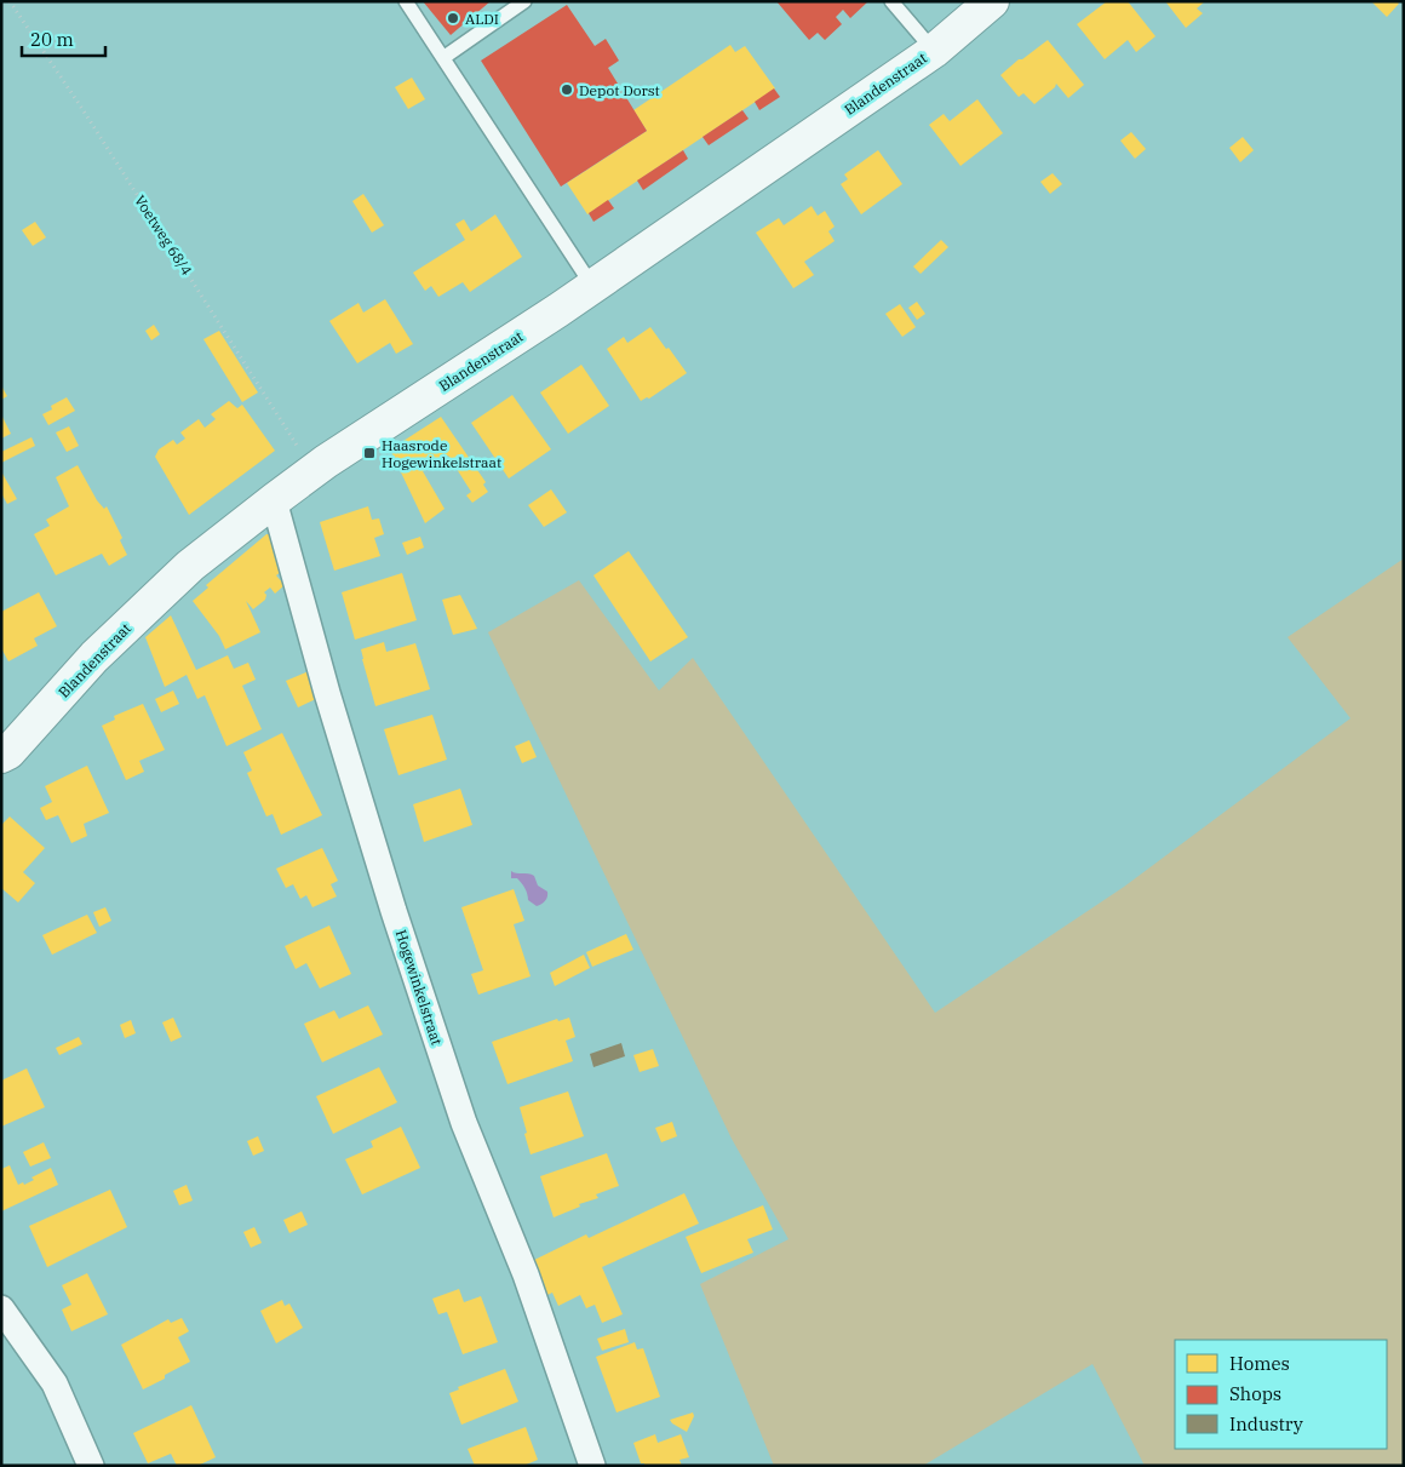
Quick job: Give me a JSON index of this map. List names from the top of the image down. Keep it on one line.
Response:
{"streets":{"street":["Blandenstraat","Hogewinkelstraat"],"path":["Voetweg 68/4"]},"crossings":[["Blandenstraat","Voetweg 68/4"],["Blandenstraat","Hogewinkelstraat"]],"places":{"other":["ALDI","Depot Dorst"],"transit":["Haasrode Hogewinkelstraat"]},"legend":["Homes","Shops","Industry"],"scale_bar":"20 m"}
